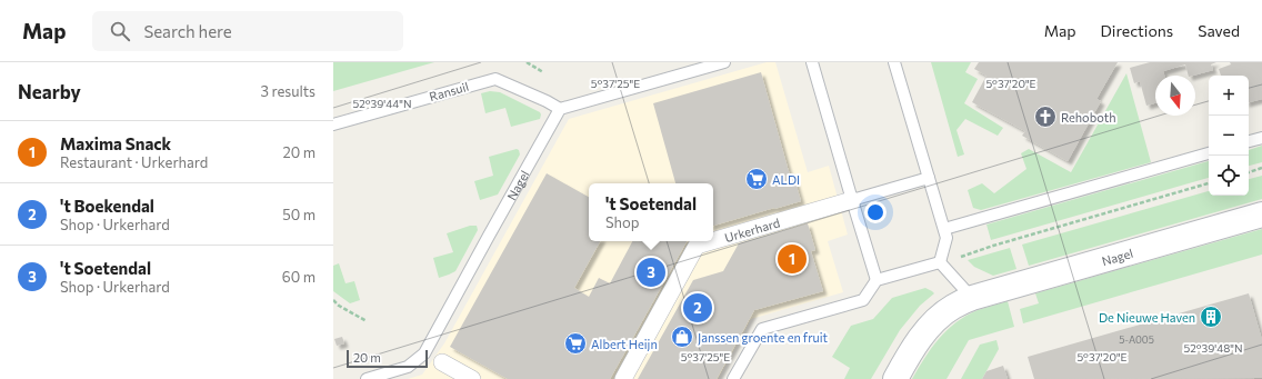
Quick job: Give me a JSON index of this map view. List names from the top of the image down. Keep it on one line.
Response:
{"streets":{"street":["Nagel","Urkerhard"],"lane":["Ransuil"]},"crossings":[["Ransuil","Nagel"]],"places":{"church":["Rehoboth"],"supermarket":["ALDI","Albert Heijn"],"building":["De Nieuwe Haven"],"shop":["Janssen groente en fruit"]},"house_numbers":["5-A005"],"scale_bar":"20 m","north":"bottom","page":{"header":"Map","search":"Search here","nav":["Map","Directions","Saved"],"heading":["Nearby","3 results"],"map_buttons":["+","−"],"list":[{"mark":"1","name":"Maxima Snack","note":"Restaurant · Urkerhard","value":"20 m"},{"mark":"2","name":"'t Boekendal","note":"Shop · Urkerhard","value":"50 m"},{"mark":"3","name":"'t Soetendal","note":"Shop · Urkerhard","value":"60 m"}],"popup":["'t Soetendal","Shop"],"pins":["1","3","2"],"scale":"20 m"},"coordinates":["5°37'25\"E","5°37'20\"E","52°39'44\"N","52°39'48\"N"]}
